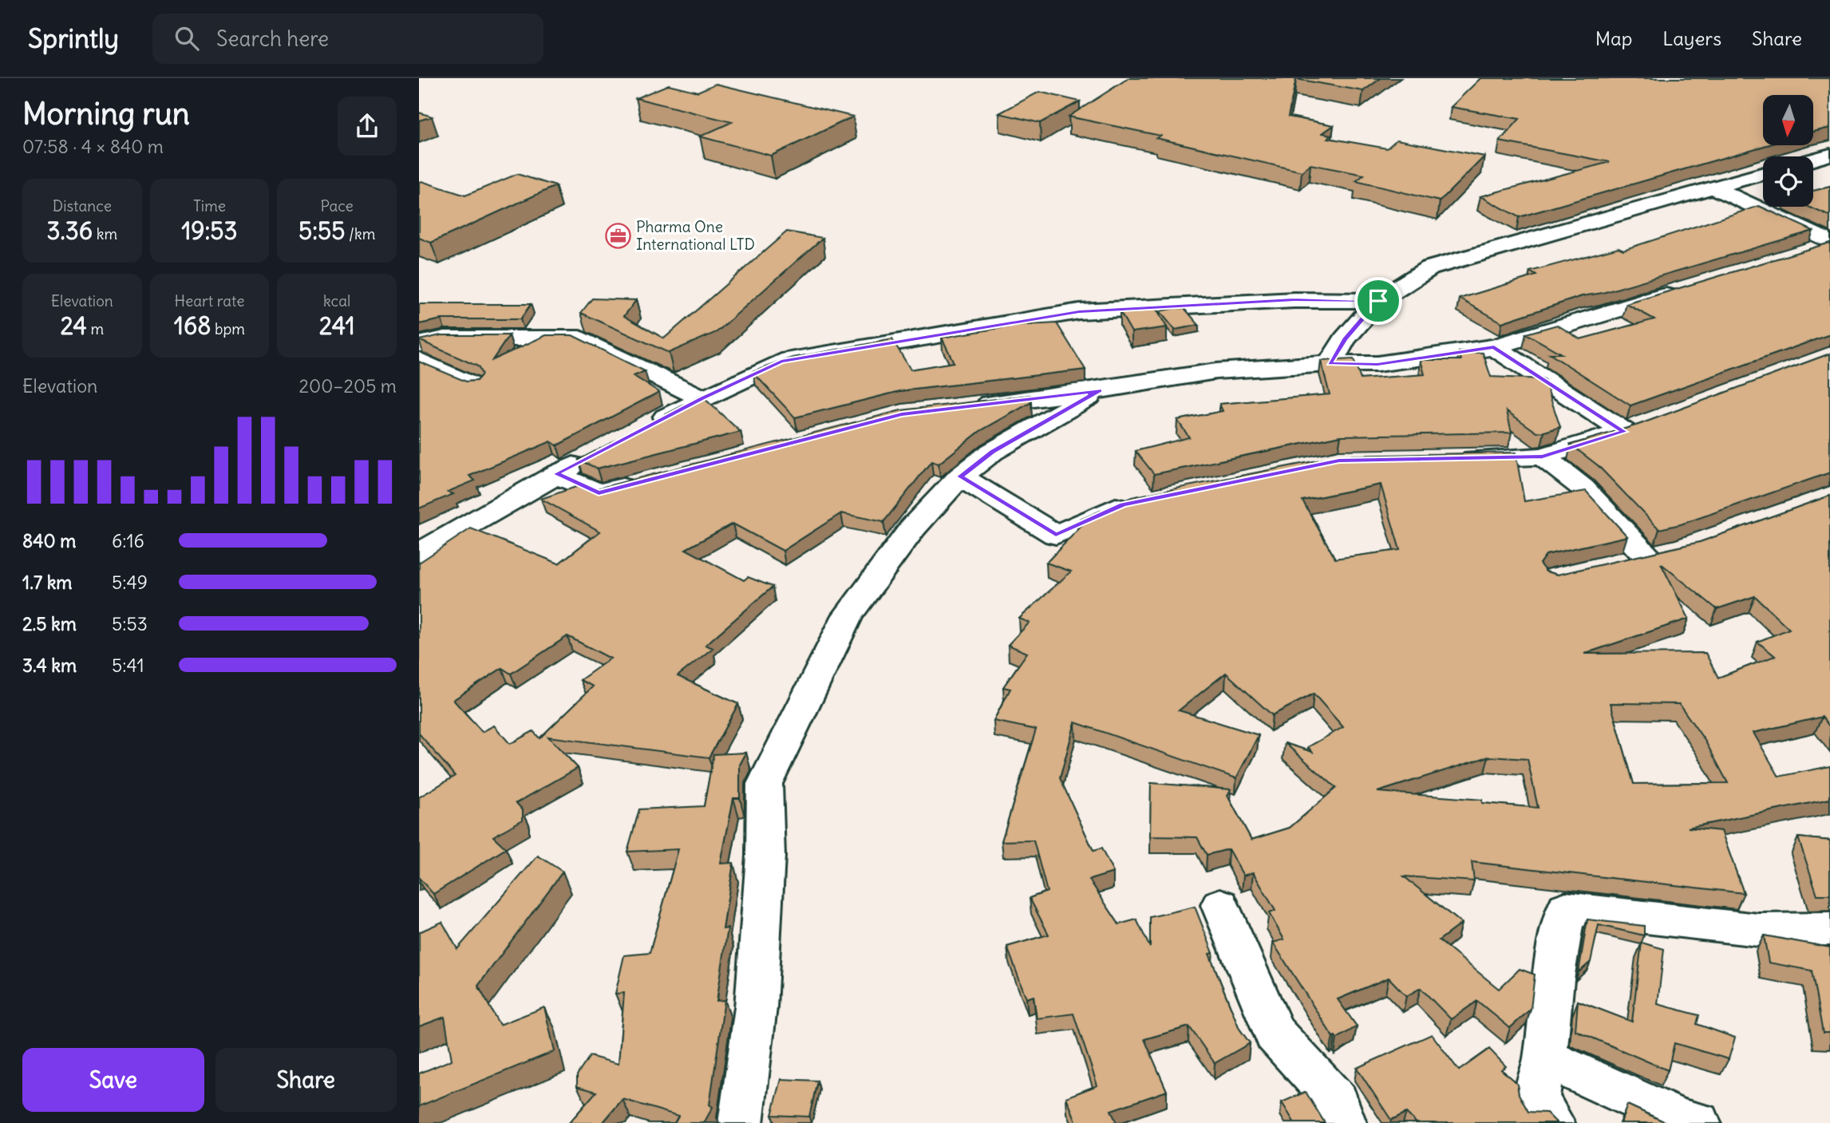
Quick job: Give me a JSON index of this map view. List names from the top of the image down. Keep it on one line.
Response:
{"places":{"office":["Pharma One International LTD"]},"north":"bottom","page":{"header":"Sprintly","search":"Search here","nav":["Map","Layers","Share"],"heading":["Morning run","07:58 · 4 × 840 m"],"stats":[["Distance","3.36 km"],["Time","19:53"],["Pace","5:55 /km"],["Elevation","24 m"],["Heart rate","168 bpm"],["kcal","241"]],"chart":["Elevation","200–205 m"],"list":[{"name":"840 m","note":"6:16"},{"name":"1.7 km","note":"5:49"},{"name":"2.5 km","note":"5:53"},{"name":"3.4 km","note":"5:41"}],"buttons":["Save","Share"]}}
